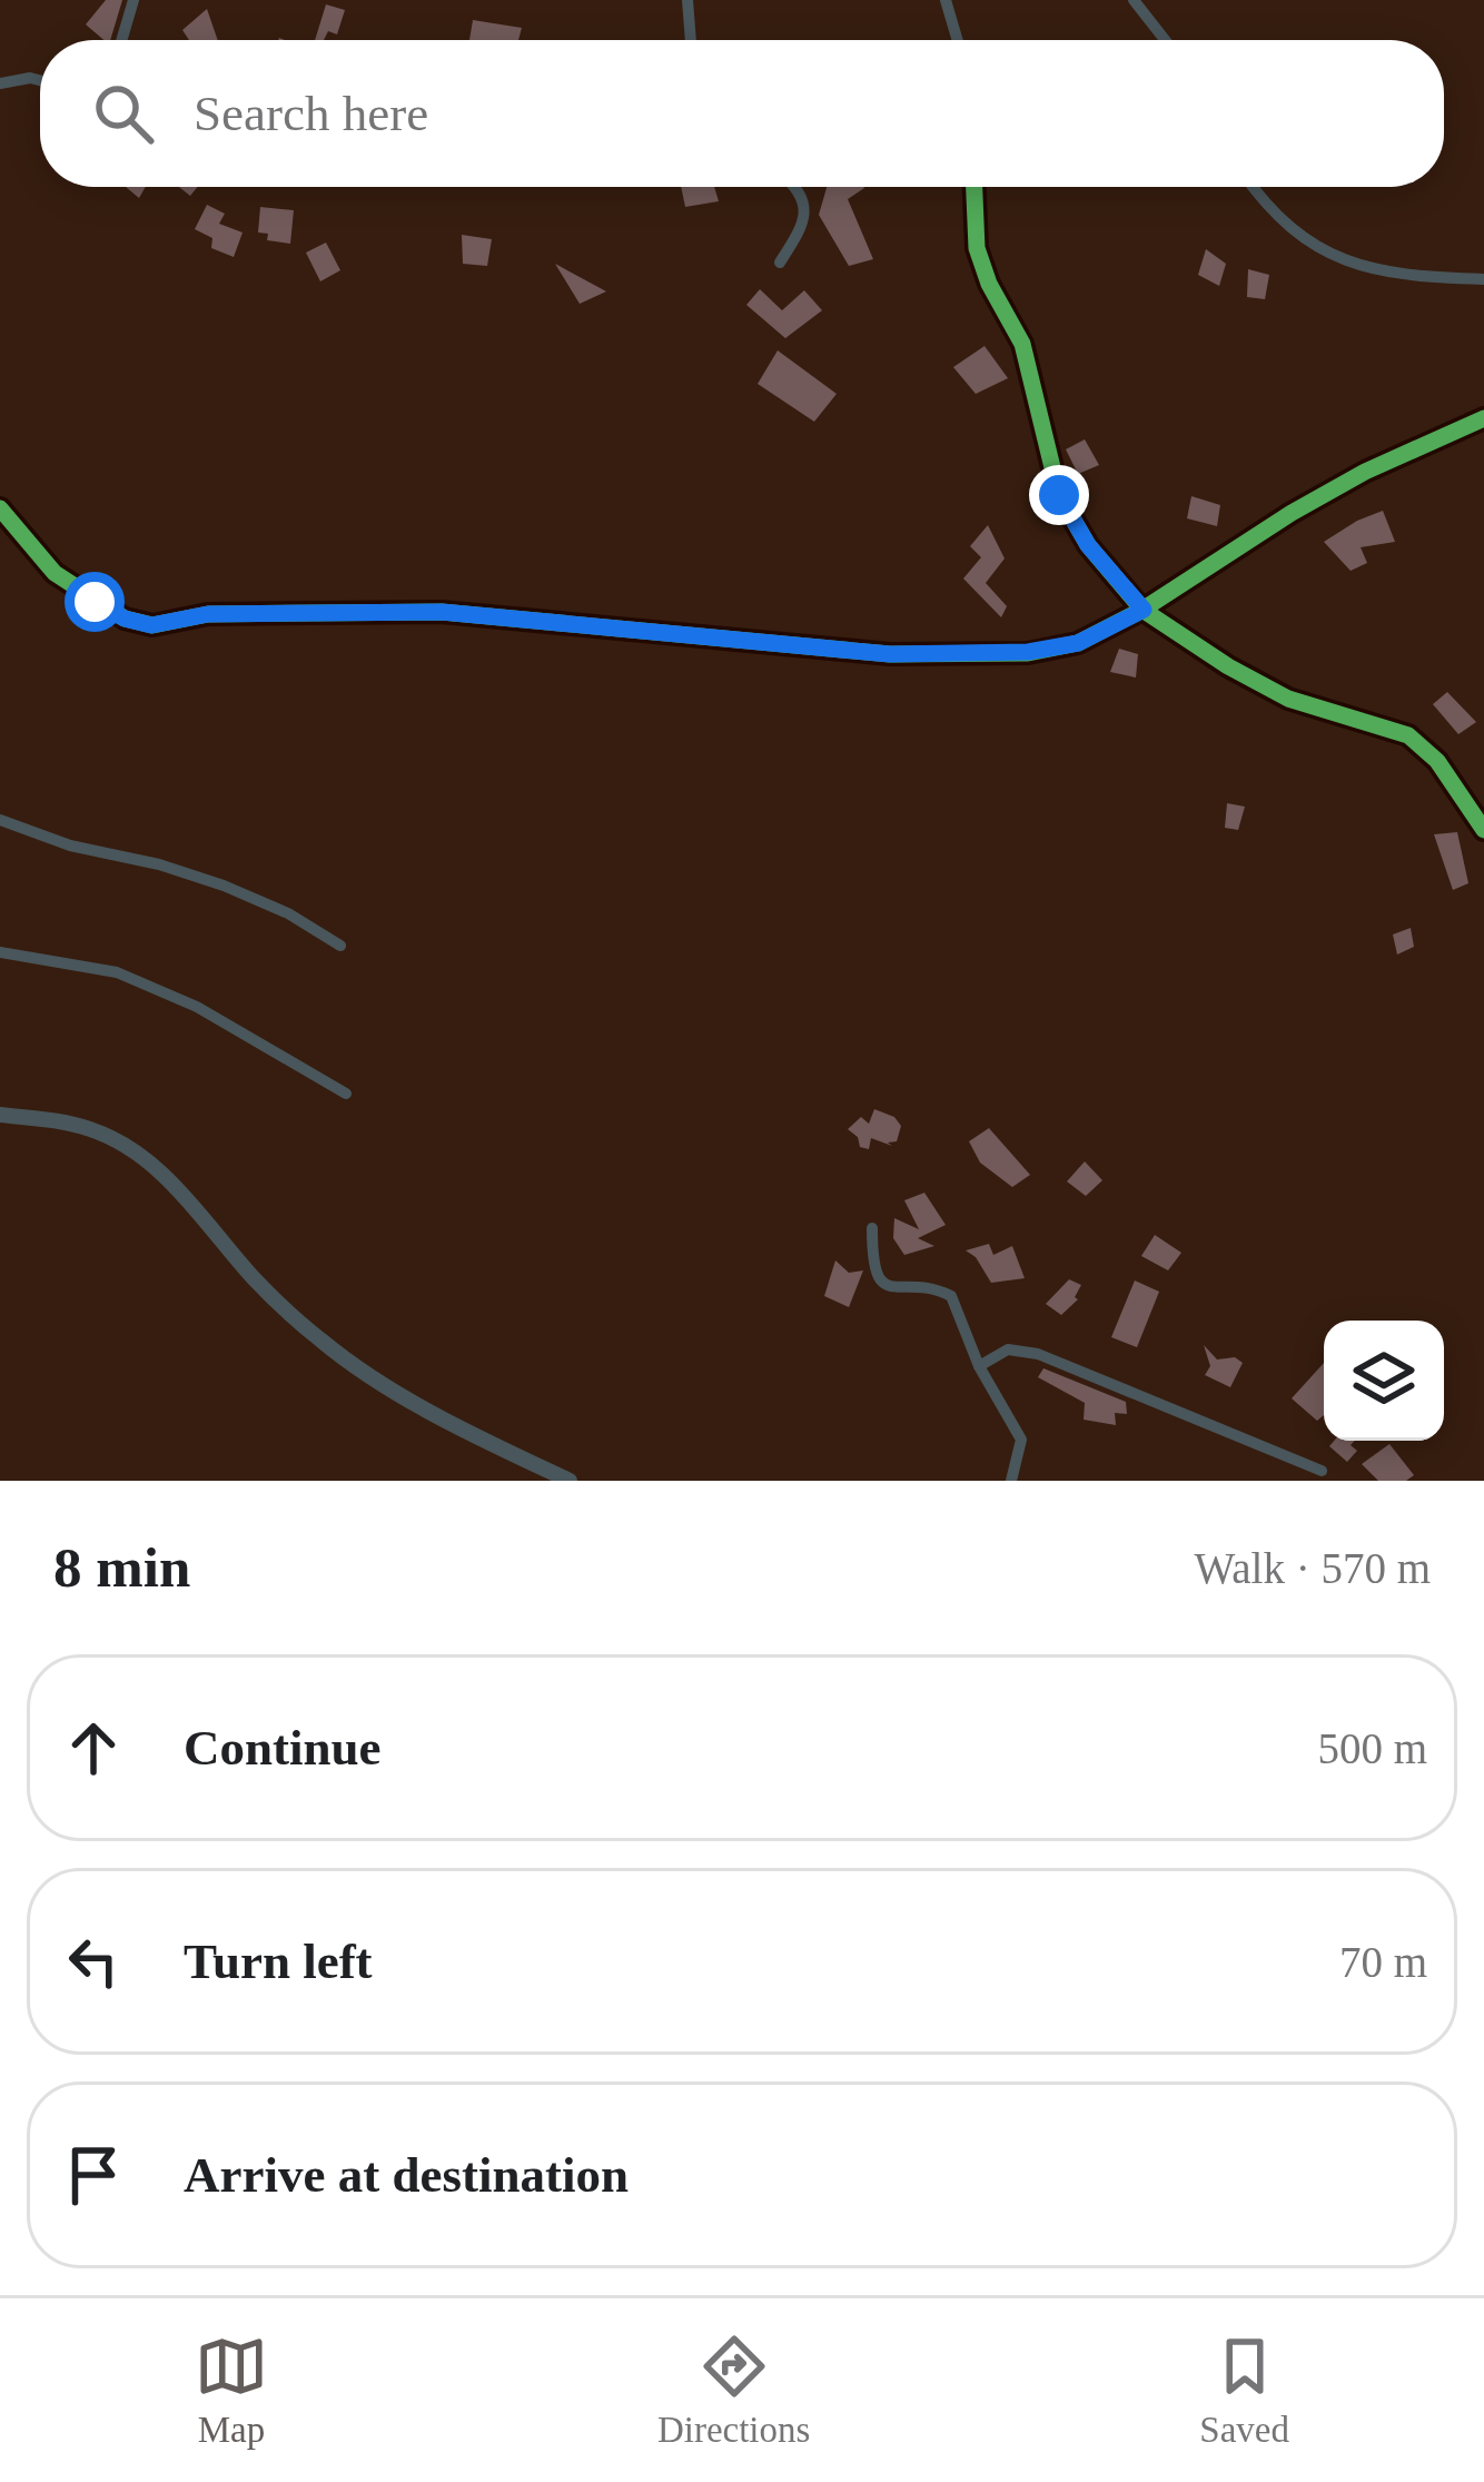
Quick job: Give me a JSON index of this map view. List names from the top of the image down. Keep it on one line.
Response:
{"page":{"search":"Search here","heading":["8 min","Walk · 570 m"],"list":[["Continue","500 m"],["Turn left","70 m"],"Arrive at destination"],"nav":["Map","Directions","Saved"]}}
